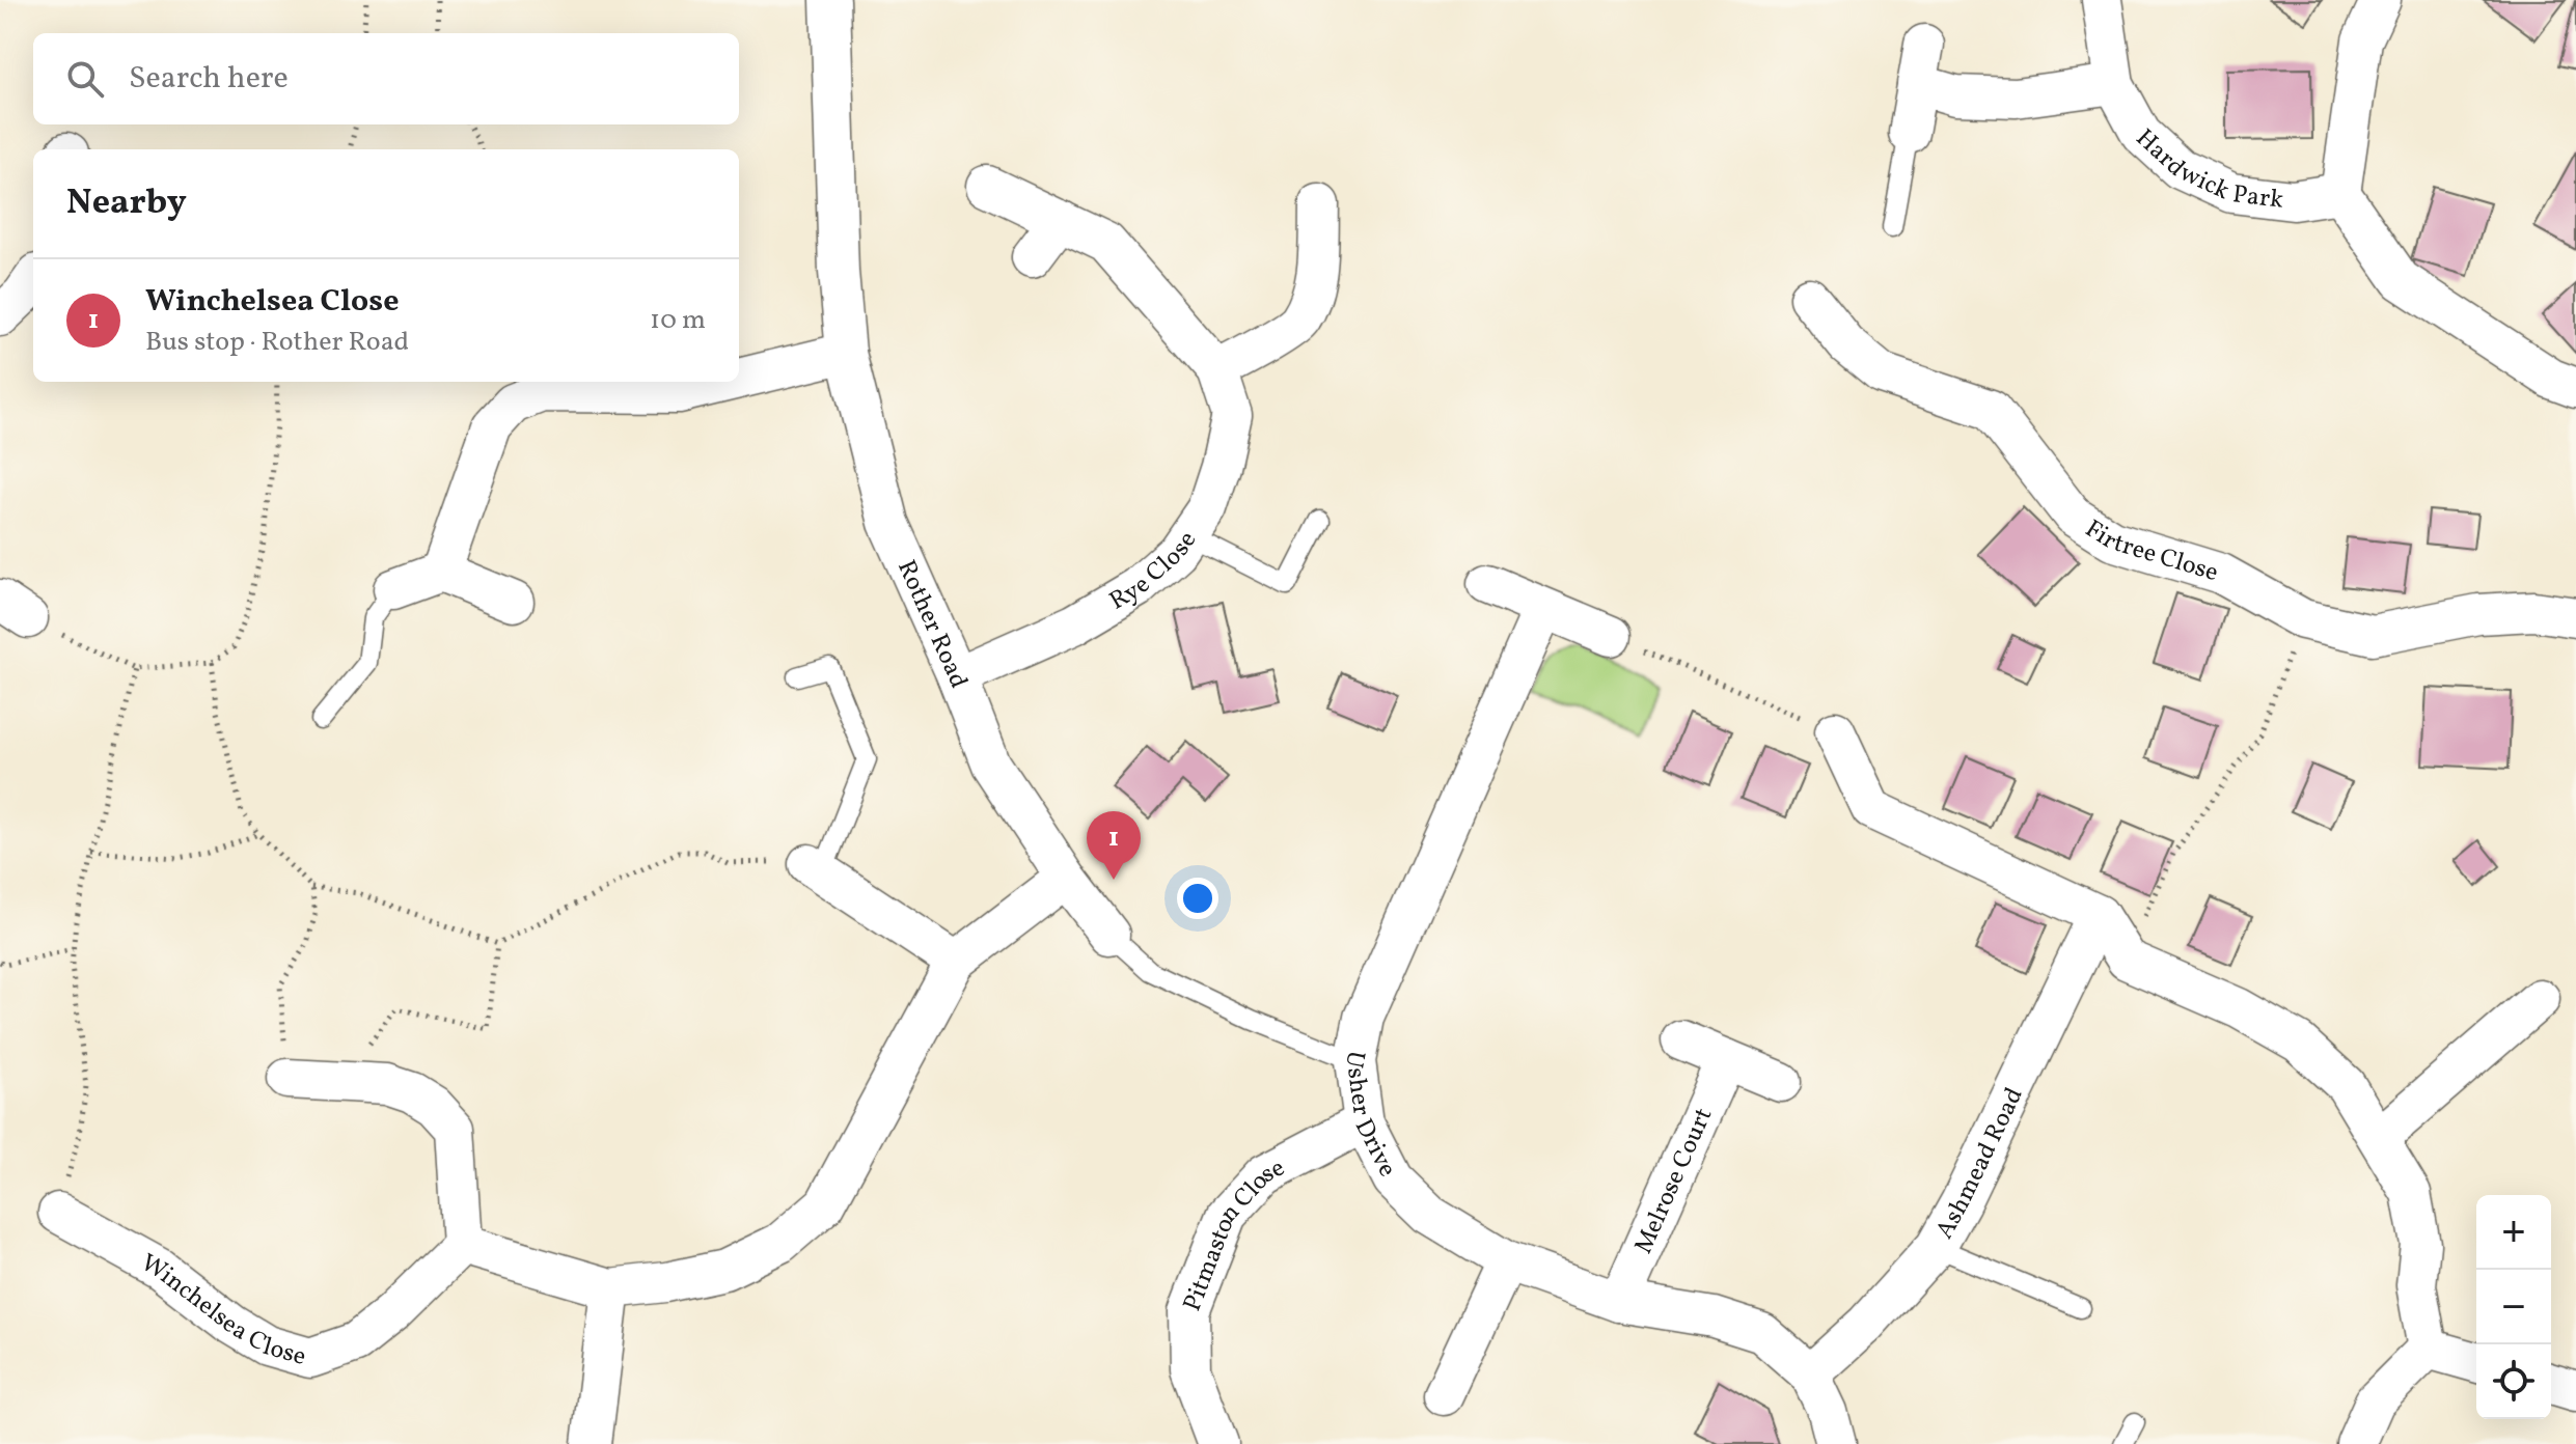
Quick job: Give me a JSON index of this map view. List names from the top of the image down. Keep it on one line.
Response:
{"streets":{"street":["Hardwick Park","Firtree Close","Rye Close","Rother Road","Usher Drive","Ashmead Road","Melrose Court","Pitmaston Close","Winchelsea Close"]},"crossings":[["Rye Close","Rother Road"],["Rother Road","Usher Drive"],["Usher Drive","Ashmead Road"],["Usher Drive","Melrose Court"],["Usher Drive","Pitmaston Close"]],"page":{"search":"Search here","heading":"Nearby","list":[{"mark":"1","name":"Winchelsea Close","note":"Bus stop · Rother Road","value":"10 m"}],"pins":"1","map_buttons":["+","−"]}}
